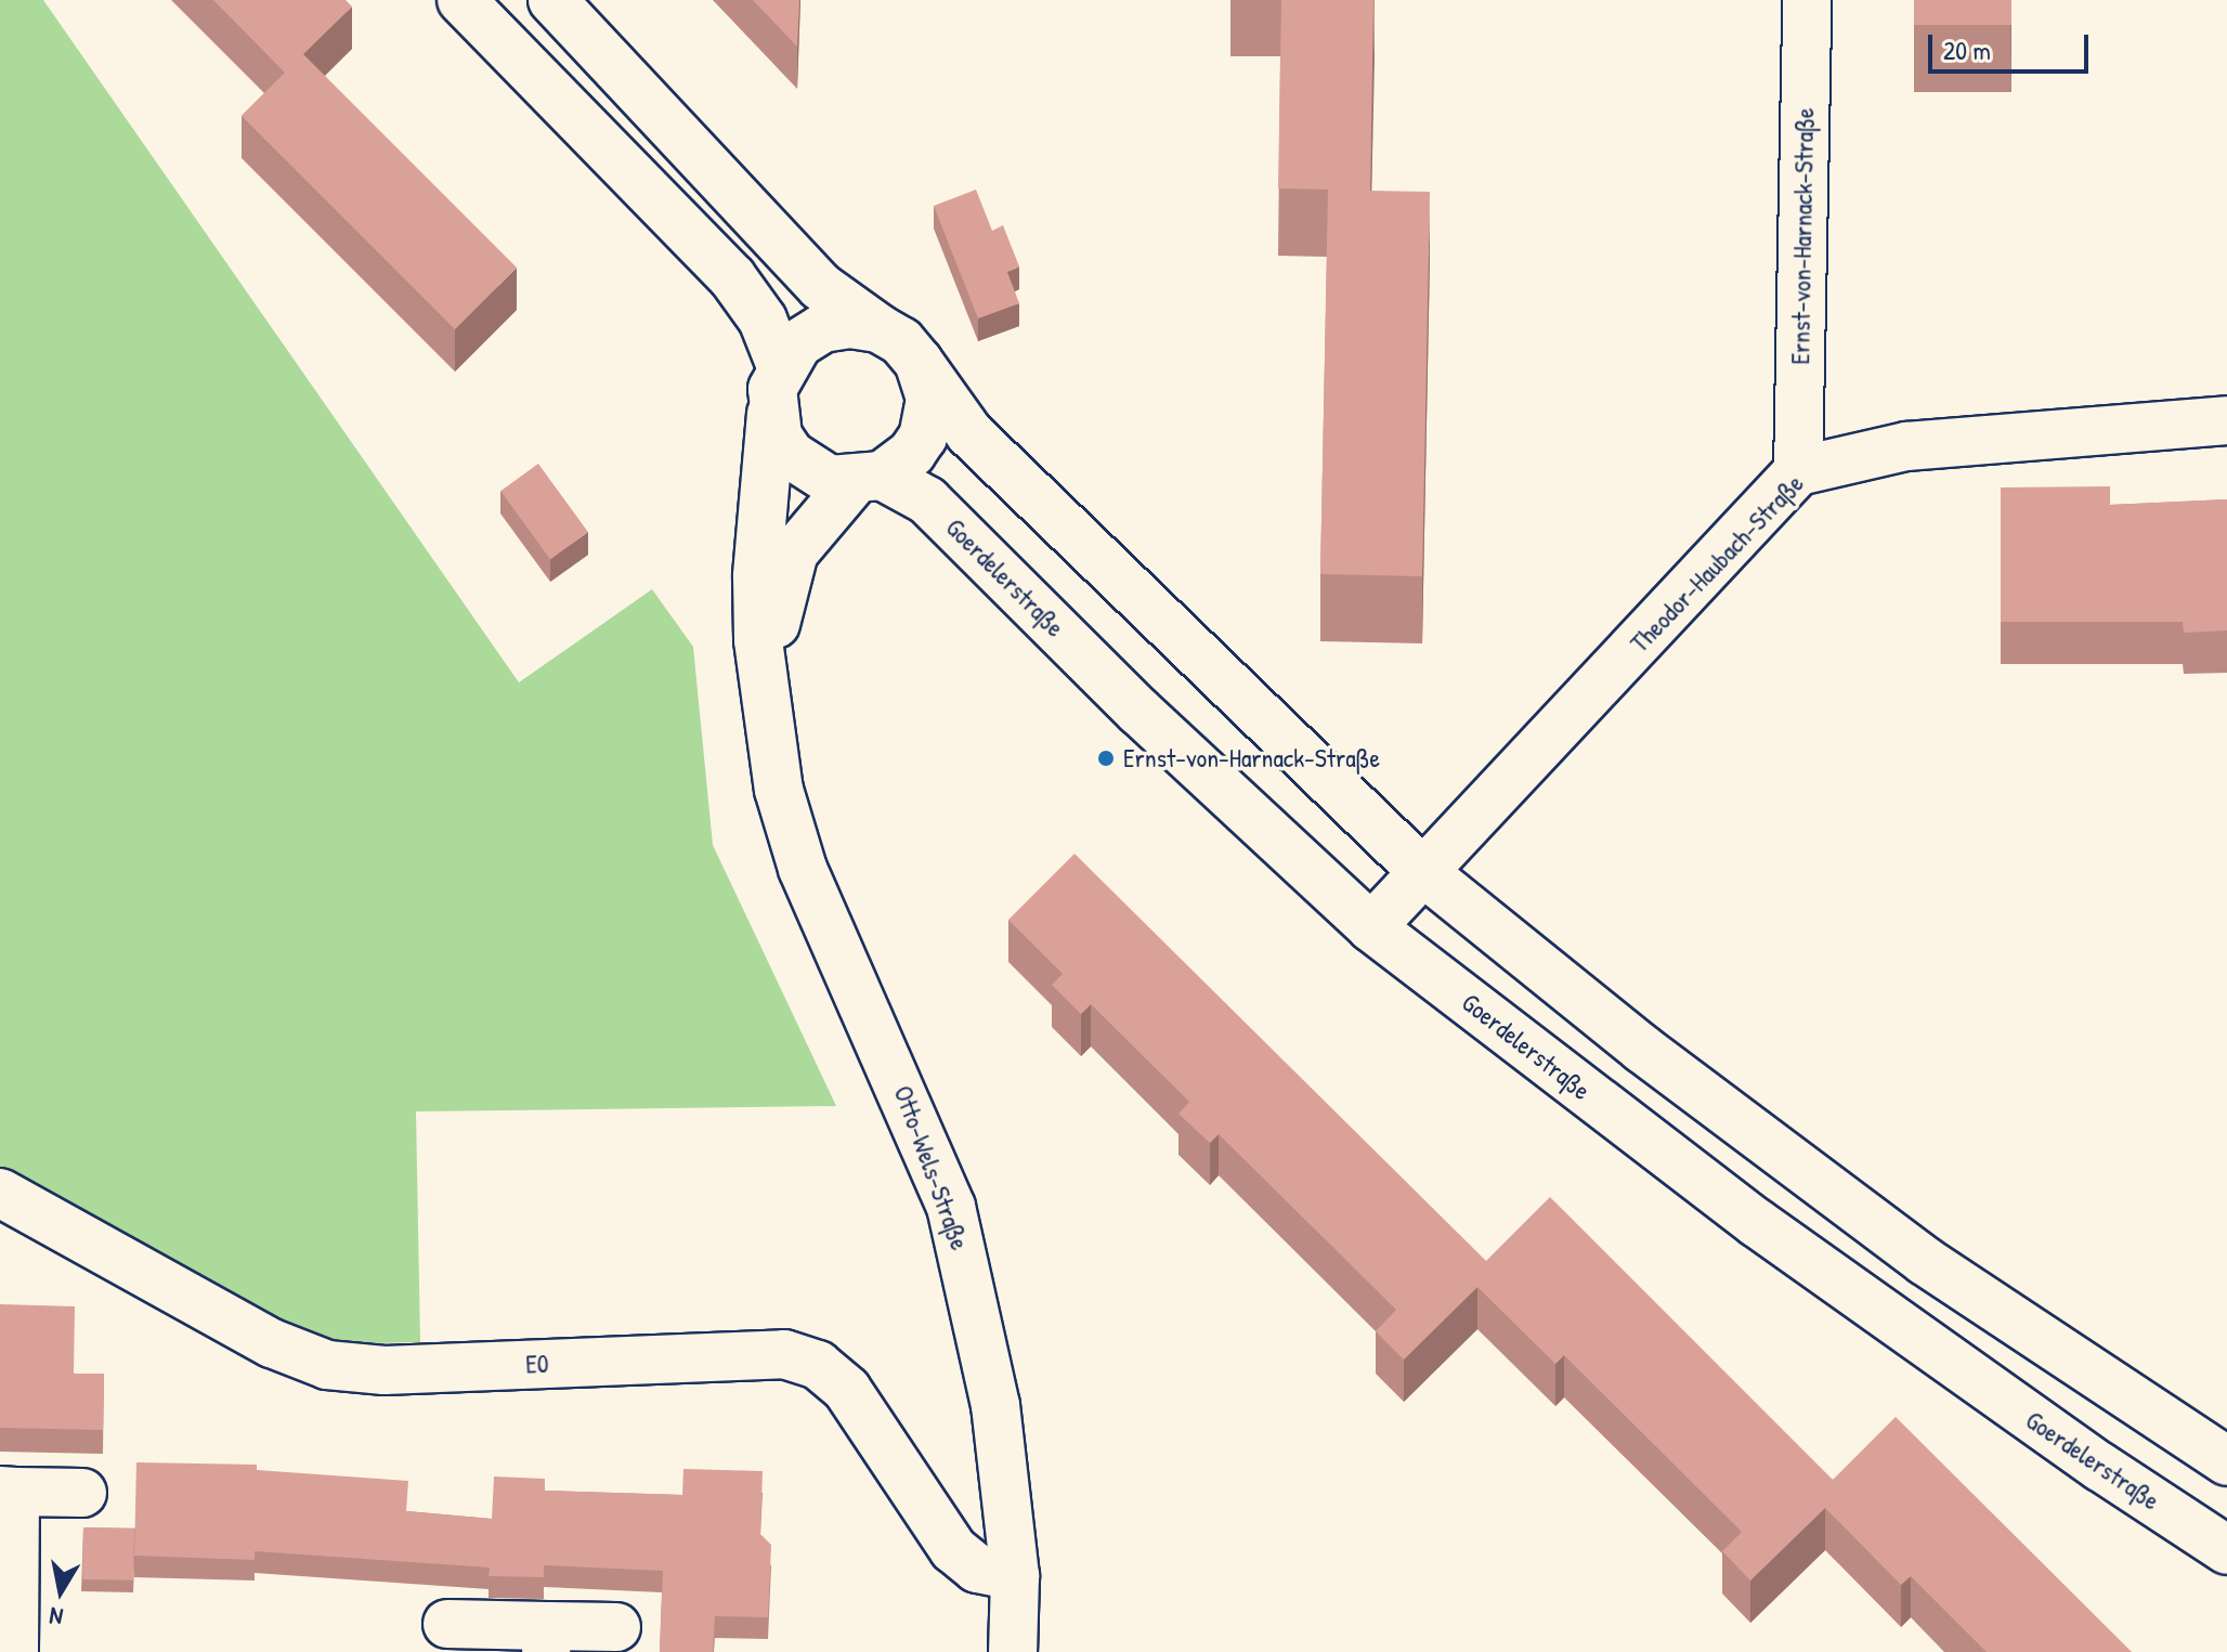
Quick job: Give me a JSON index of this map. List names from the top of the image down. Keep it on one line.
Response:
{"streets":{"street":["Ernst-von-Harnack-Straße","Theodor-Haubach-Straße","Goerdelerstraße","Otto-Wels-Straße","E0"]},"crossings":[["Ernst-von-Harnack-Straße","Theodor-Haubach-Straße"],["Theodor-Haubach-Straße","Goerdelerstraße"],["Goerdelerstraße","Otto-Wels-Straße"],["Otto-Wels-Straße","E0"]],"places":["Ernst-von-Harnack-Straße"],"scale_bar":"20 m","north":"bottom"}
